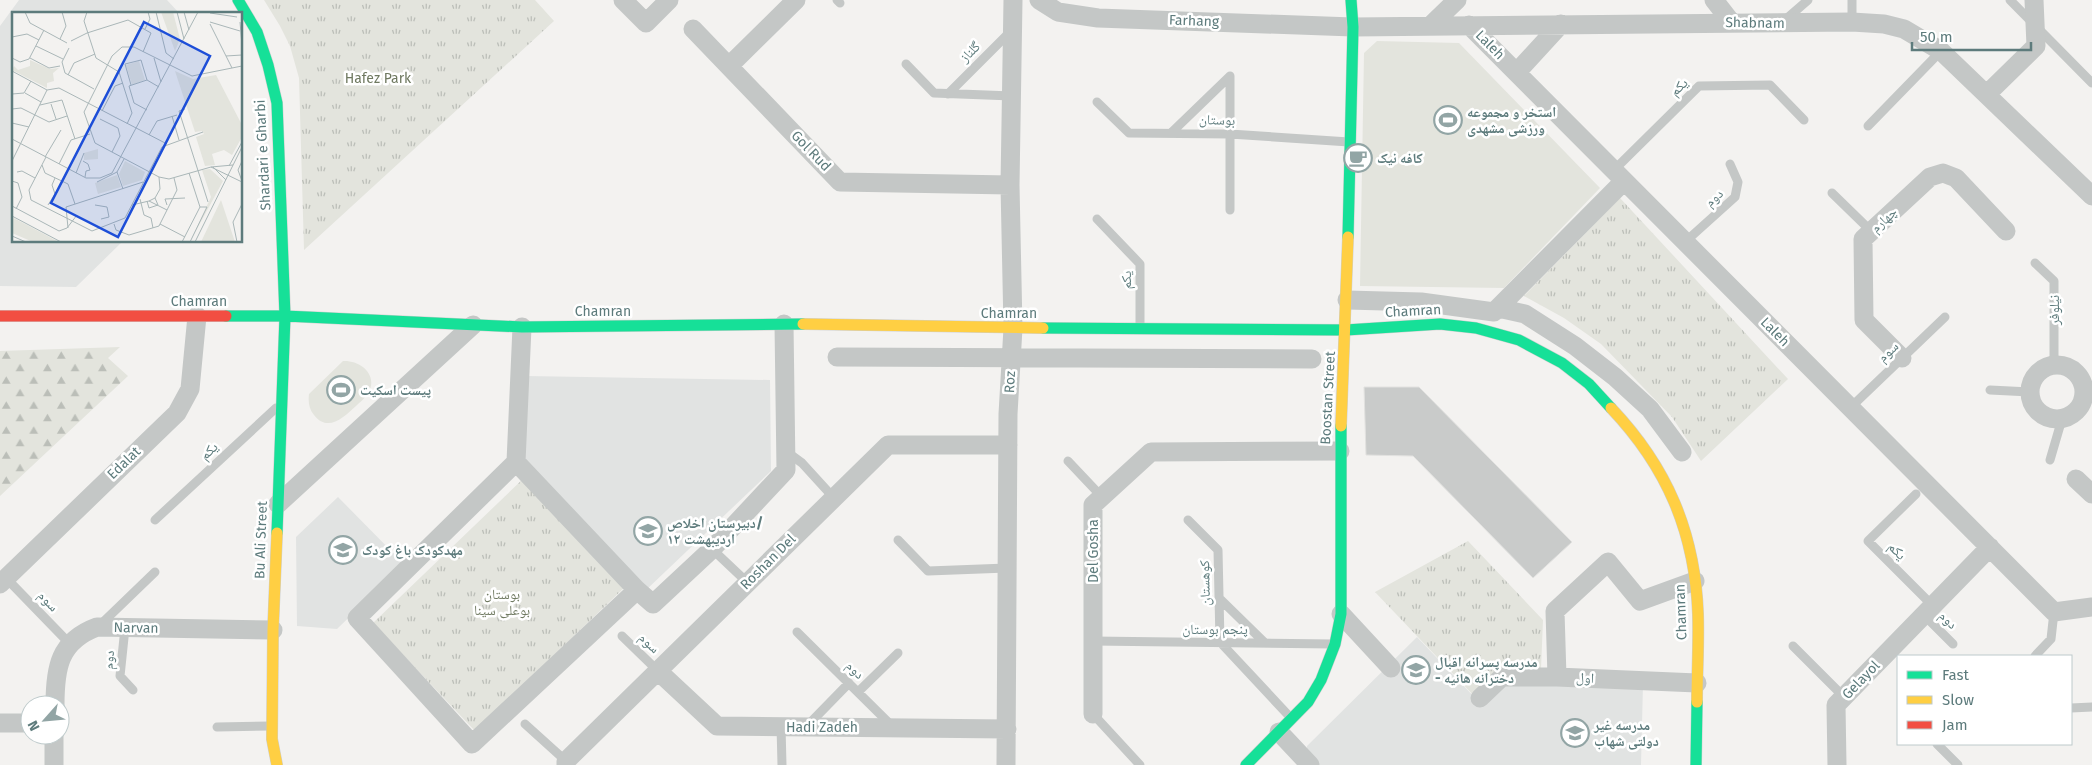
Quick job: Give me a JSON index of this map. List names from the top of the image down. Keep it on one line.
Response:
{"streets":{"main road":["Shardari e Gharbi","Chamran","Boostan Street","Bu Ali Street"],"street":["Farhang","Shabnam","Laleh","Gol Rud","چهارم","Roz","Edalat","Del Gosha","Roshan Del","Narvan","اول","Gelayol","Hadi Zadeh"],"lane":["گلناز","یکم","بوستان","دوم","نیلوفر","سوم","کوهستان","پنجم بوستان"]},"crossings":[["Farhang","Shabnam"],["Farhang","Boostan Street"],["Shabnam","Laleh"],["Shabnam","Boostan Street"],["Laleh","یکم"],["Laleh","دوم"],["Laleh","سوم"],["Laleh","Gelayol"],["گلناز","Roz"],["یکم","دوم"],["یکم","Chamran"],["یکم","Bu Ali Street"],["یکم","Gelayol"],["بوستان","Boostan Street"],["Gol Rud","Roz"],["Shardari e Gharbi","Chamran"],["Shardari e Gharbi","Bu Ali Street"],["دوم","Narvan"],["دوم","Gelayol"],["دوم","Hadi Zadeh"],["چهارم","سوم"],["Chamran","Roz"],["Chamran","Boostan Street"],["Chamran","Edalat"],["Chamran","Bu Ali Street"],["Chamran","اول"],["سوم","Edalat"],["سوم","Roshan Del"],["سوم","Narvan"],["سوم","Hadi Zadeh"],["Roz","Roshan Del"],["Roz","Hadi Zadeh"],["Boostan Street","Del Gosha"],["Boostan Street","پنجم بوستان"],["Bu Ali Street","Narvan"],["Del Gosha","پنجم بوستان"],["Roshan Del","Hadi Zadeh"],["کوهستان","پنجم بوستان"]],"parks":["Hafez Park","بوستان بوعلی سینا"],"places":{"sports":["استخر و مجموعه ورزشی مشهدی","پیست اسکیت"],"cafe":["کافه نیک"],"school or university":["دبیرستان اخلاص/ ۱۲ اردیبهشت","مهدکودک باغ کودک","مدرسه پسرانه اقبال - دخترانه هانیه","مدرسه غیر دولتی شهاب"]},"legend":["Fast","Slow","Jam"],"scale_bar":"50 m","north":"bottom left"}
